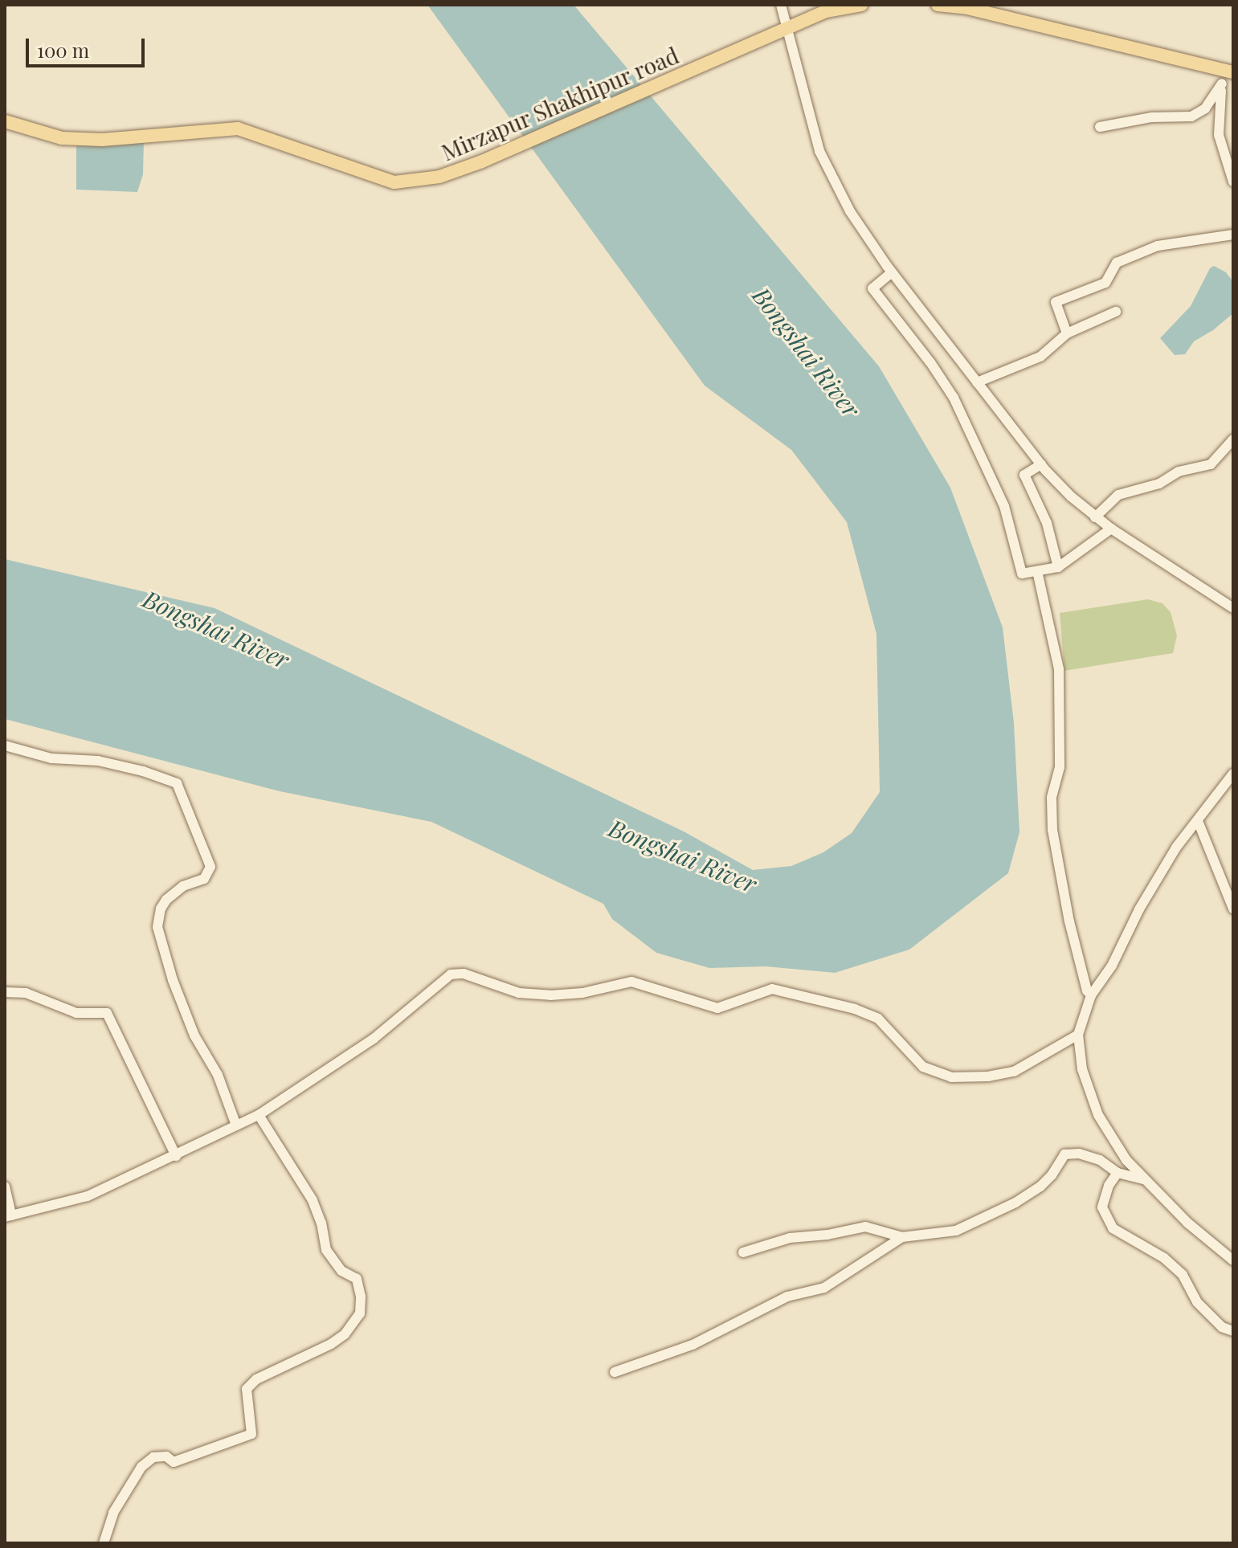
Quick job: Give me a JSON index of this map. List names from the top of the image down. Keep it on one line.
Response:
{"streets":{"main road":["Mirzapur Shakhipur road"]},"water":["Bongshai River"],"scale_bar":"100 m"}
